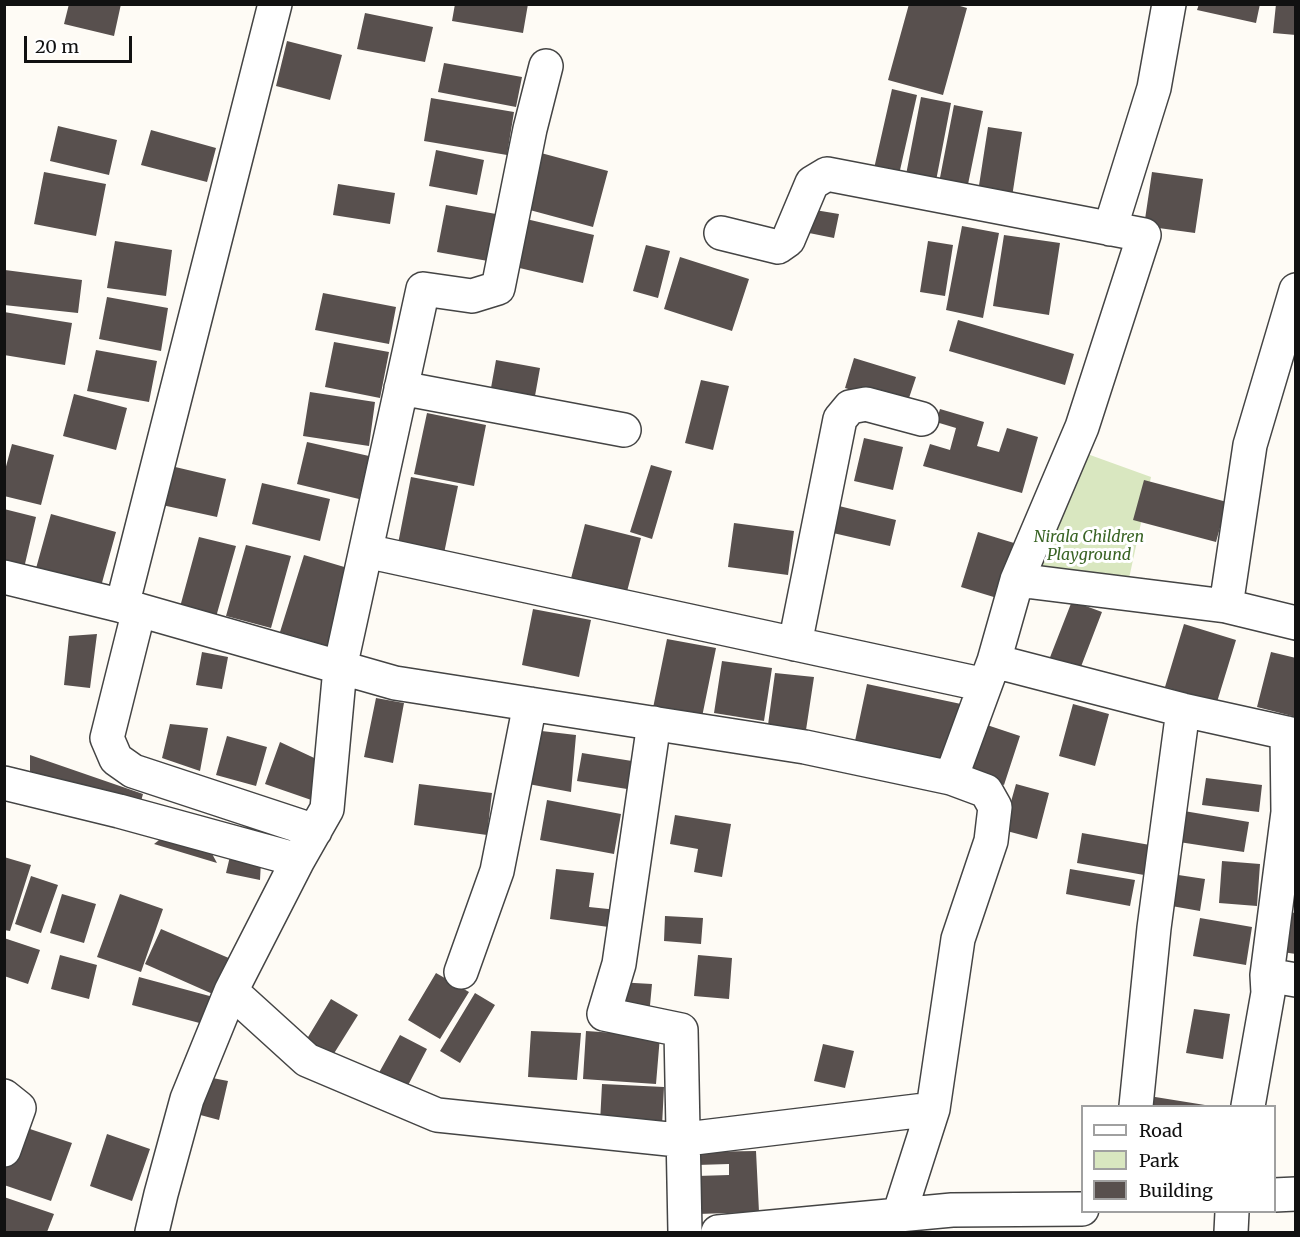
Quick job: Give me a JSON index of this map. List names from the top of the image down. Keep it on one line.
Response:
{"parks":["Nirala Children Playground"],"legend":["Road","Park","Building"],"scale_bar":"20 m"}
